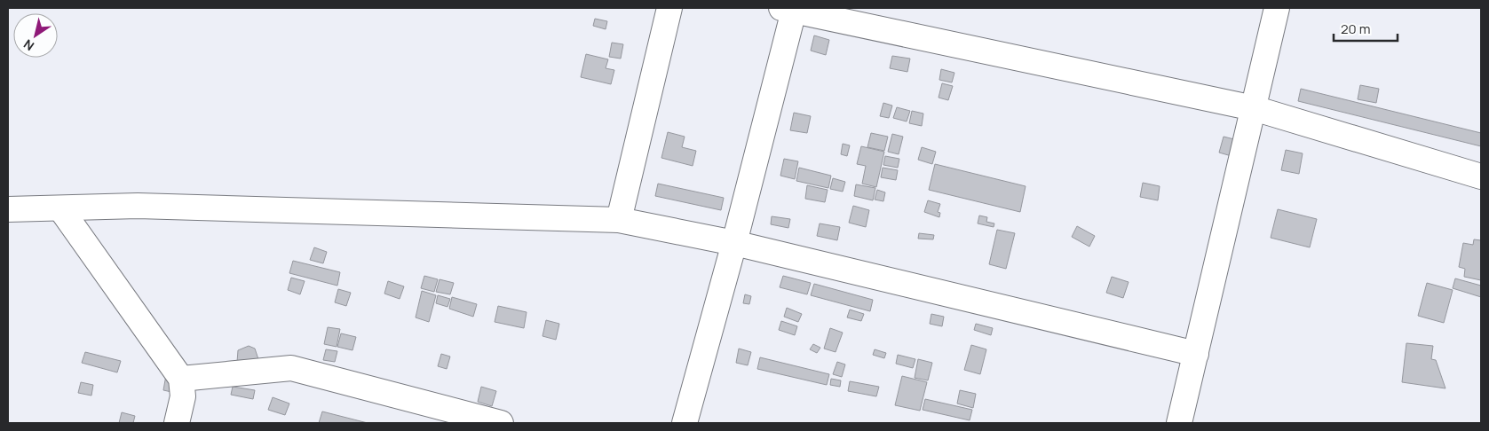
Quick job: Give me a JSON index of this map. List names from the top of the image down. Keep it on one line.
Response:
{"scale_bar":"20 m","north":"bottom left"}
